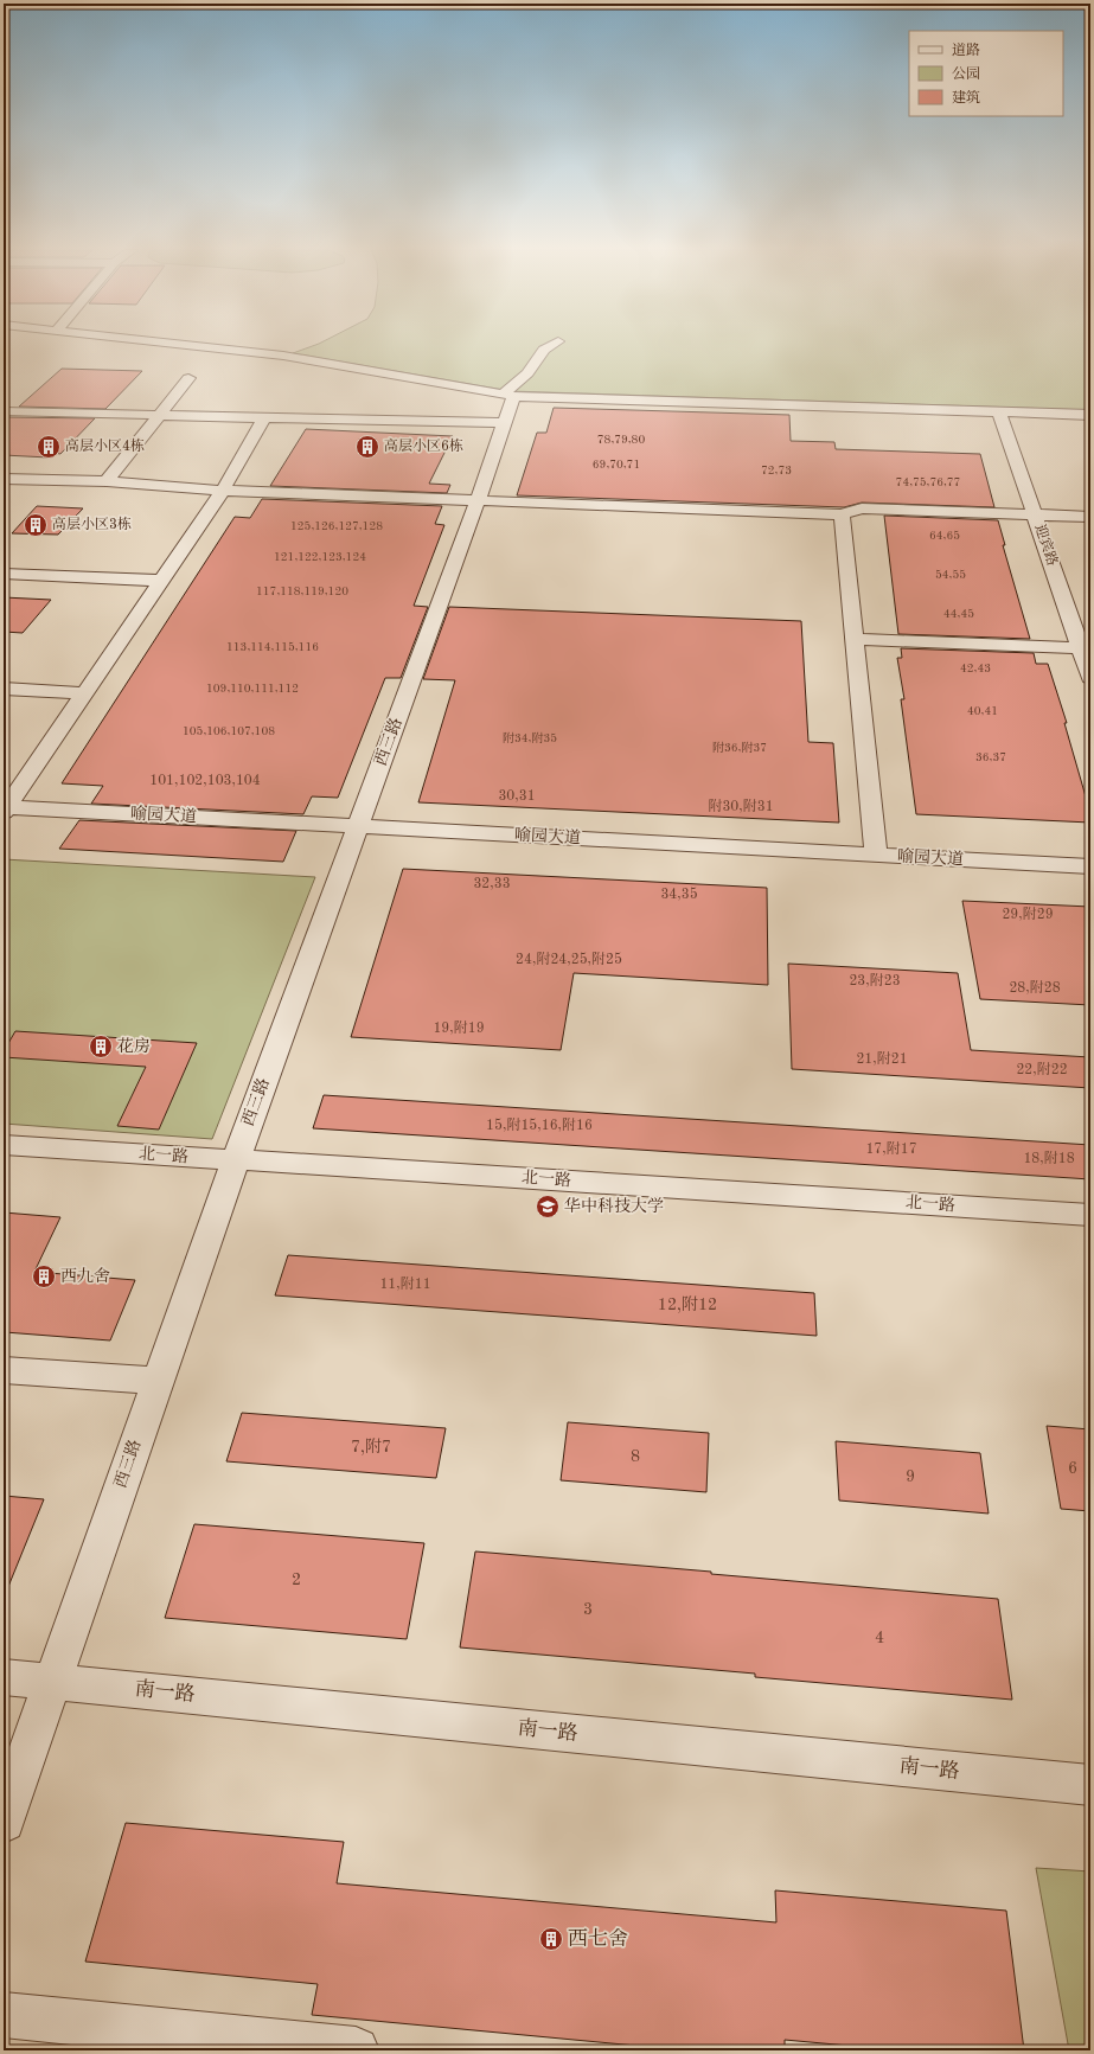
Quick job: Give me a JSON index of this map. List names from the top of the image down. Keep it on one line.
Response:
{"streets":{"street":["迎宾路","西三路","喻园大道","北一路","南一路"]},"crossings":[["西三路","喻园大道"],["西三路","北一路"],["西三路","南一路"]],"places":{"building":["高层小区4栋","高层小区6栋","高层小区3栋","花房","西九舍","西七舍"],"school or university":["华中科技大学"]},"house_numbers":["78,79,80","69,70,71","72,73","74,75,76,77","125,126,127,128","64,65","121,122,123,124","54,55","117,118,119,120","44,45","113,114,115,116","42,43","109,110,111,112","40,41","105,106,107,108","附34,附35","附36,附37","36,37","101,102,103,104","30,31","附30,附31","32,33","34,35","29,附29","24,附24,25,附25","23,附23","28,附28","19,附19","21,附21","22,附22","15,附15,16,附16","17,附17","18,附18","11,附11","12,附12","7,附7","8","6","9","2","3","4"],"legend":["道路","公园","建筑"]}
